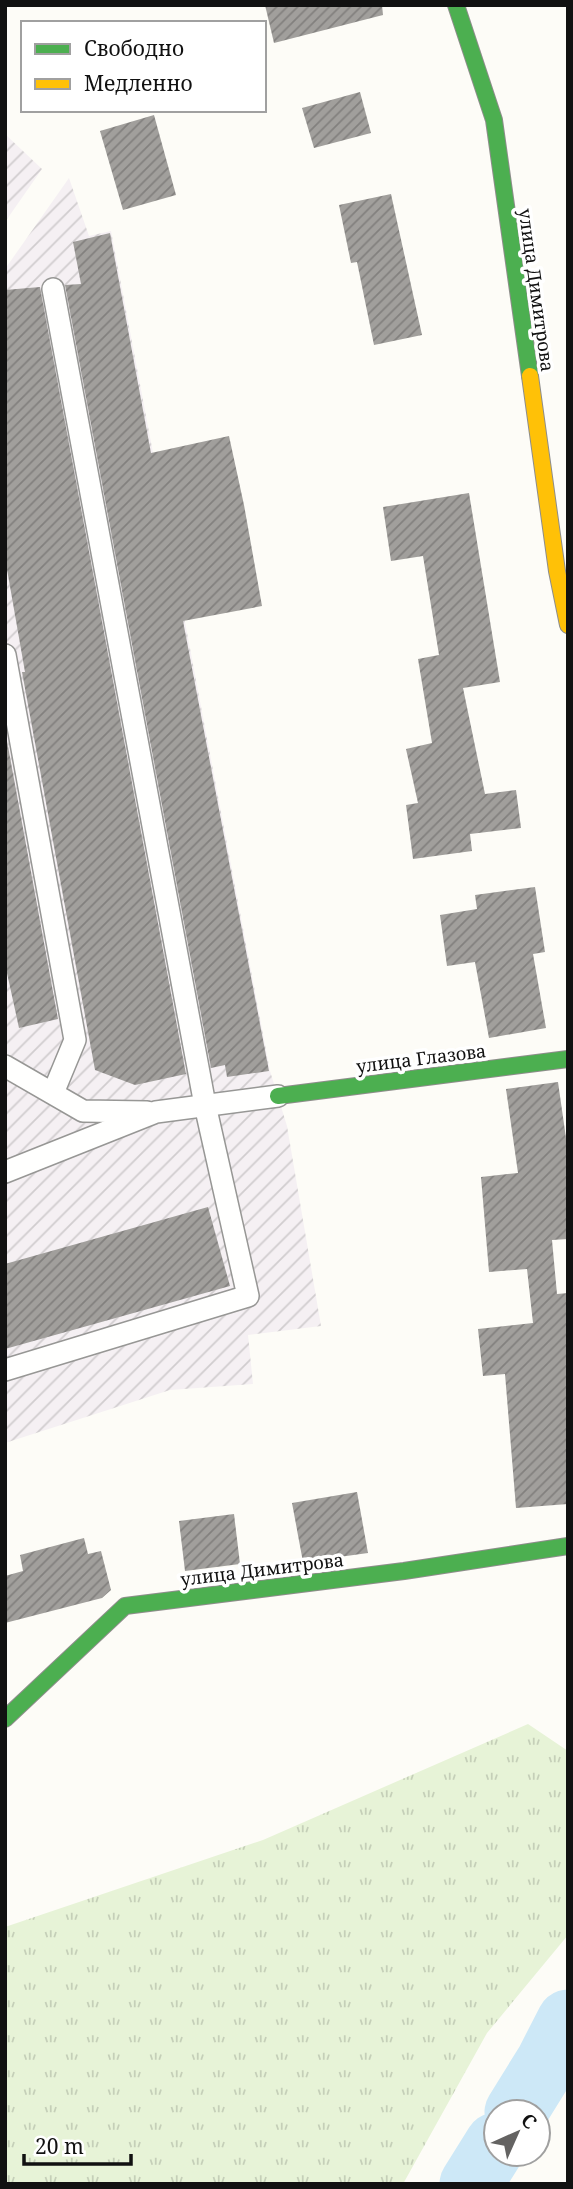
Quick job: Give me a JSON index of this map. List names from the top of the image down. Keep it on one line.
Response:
{"streets":{"street":["улица Димитрова","улица Глазова"]},"legend":["Свободно","Медленно"],"scale_bar":"20 m","north":"top right"}
